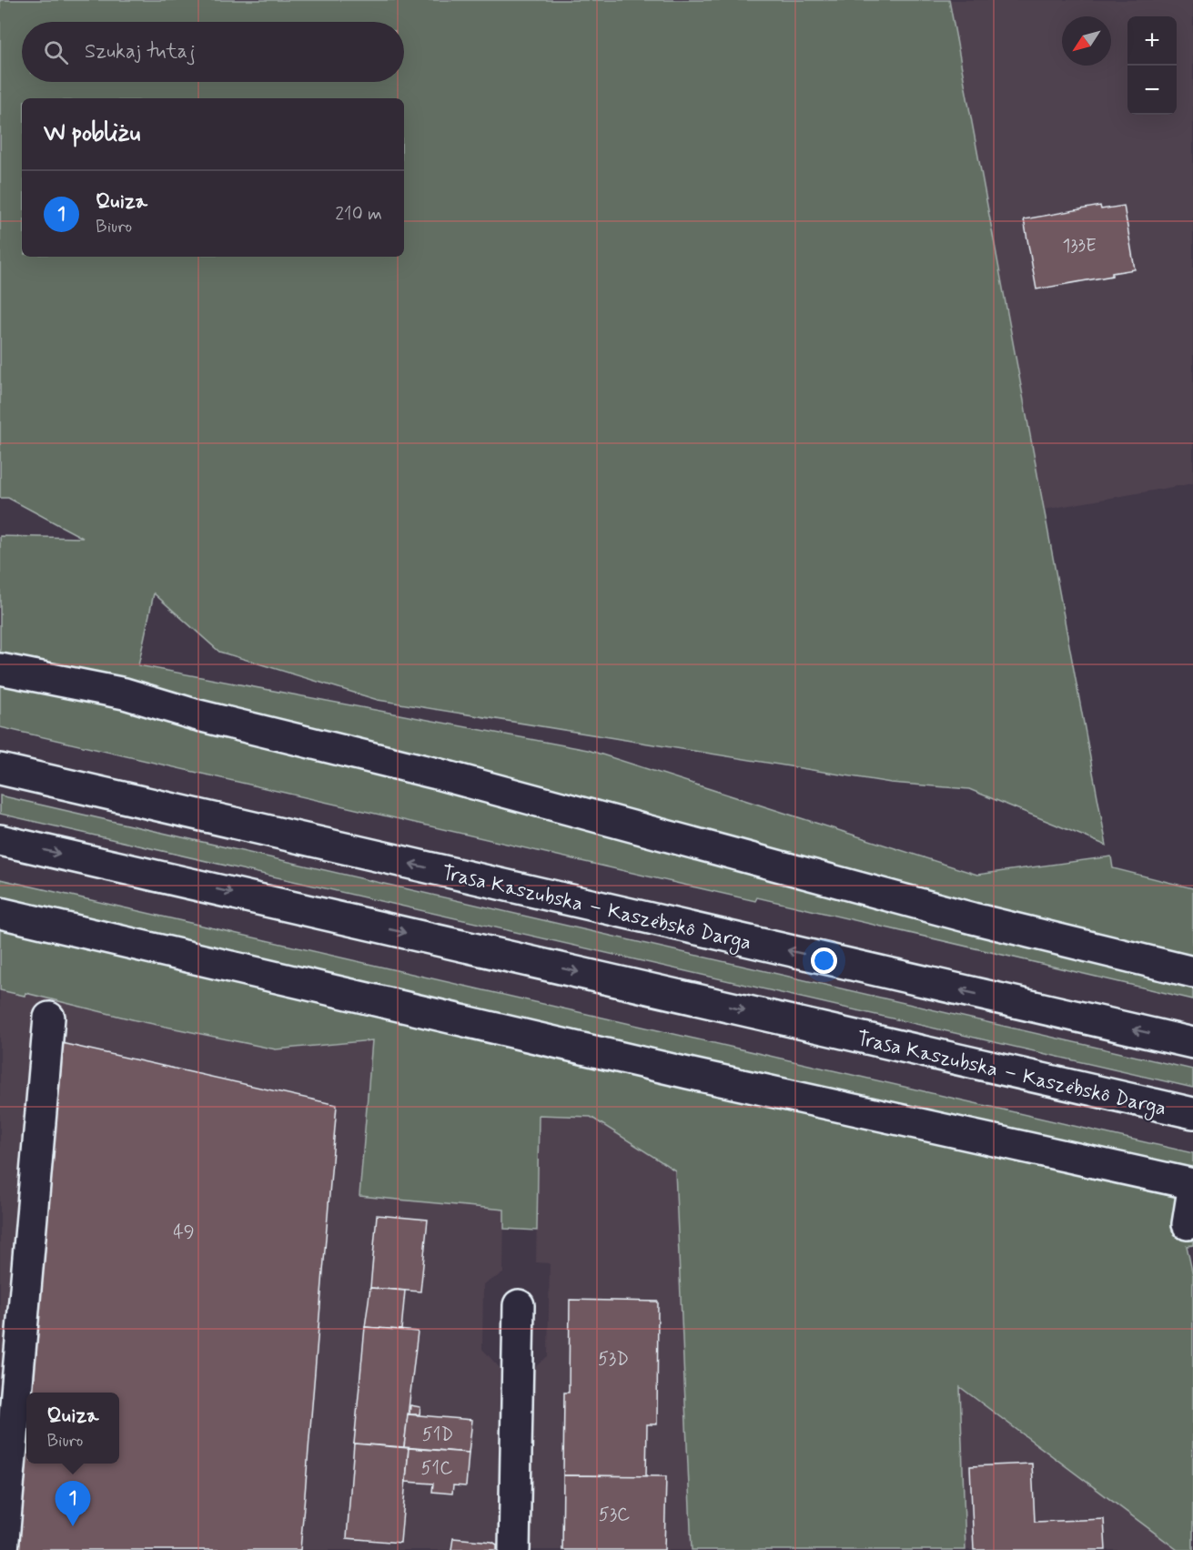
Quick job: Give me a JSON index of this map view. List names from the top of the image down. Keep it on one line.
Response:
{"streets":{"main road":["Trasa Kaszubska – Kaszëbskô Darga"]},"house_numbers":["133E","49","53D","51D","51C","53C"],"north":"bottom left","page":{"map_buttons":["+","−"],"search":"Szukaj tutaj","heading":"W pobliżu","list":[{"mark":"1","name":"Quiza","note":"Biuro","value":"210 m"}],"popup":["Quiza","Biuro"],"pins":"1"}}
